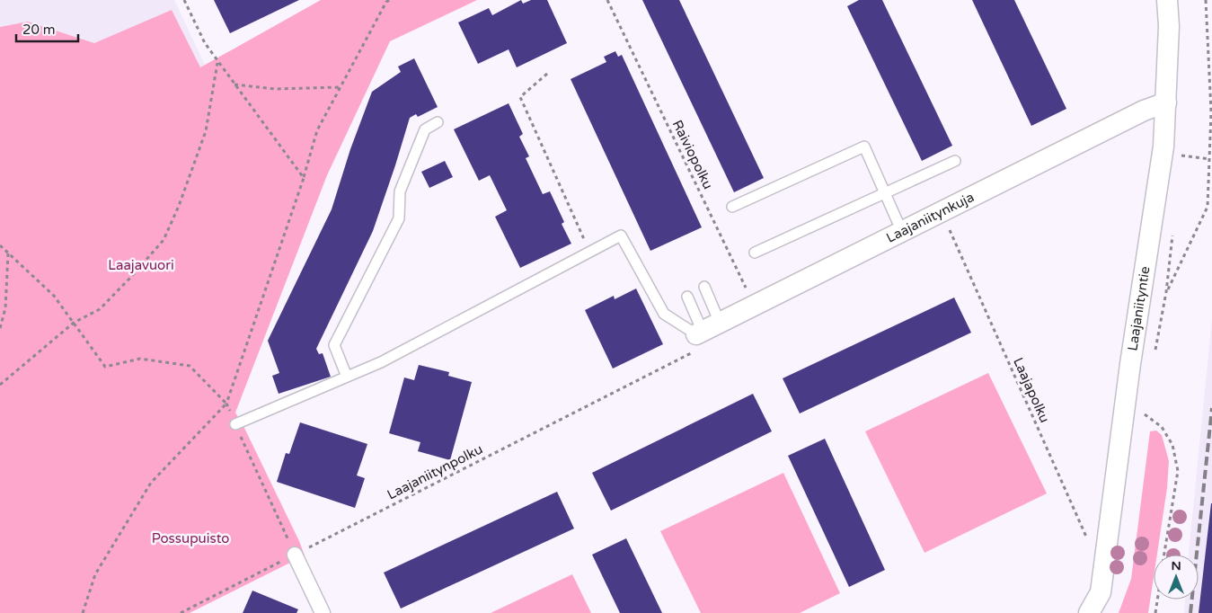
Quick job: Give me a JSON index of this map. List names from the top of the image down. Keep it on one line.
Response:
{"streets":{"street":["Laajaniitynkuja","Laajaniityntie"],"path":["Raiviopolku","Laajapolku","Laajaniitynpolku"]},"crossings":[["Raiviopolku","Laajaniitynkuja"],["Laajaniitynkuja","Laajaniityntie"],["Laajaniitynkuja","Laajaniitynpolku"],["Laajaniityntie","Laajapolku"]],"parks":["Laajavuori","Possupuisto"],"scale_bar":"20 m","north":"top"}
